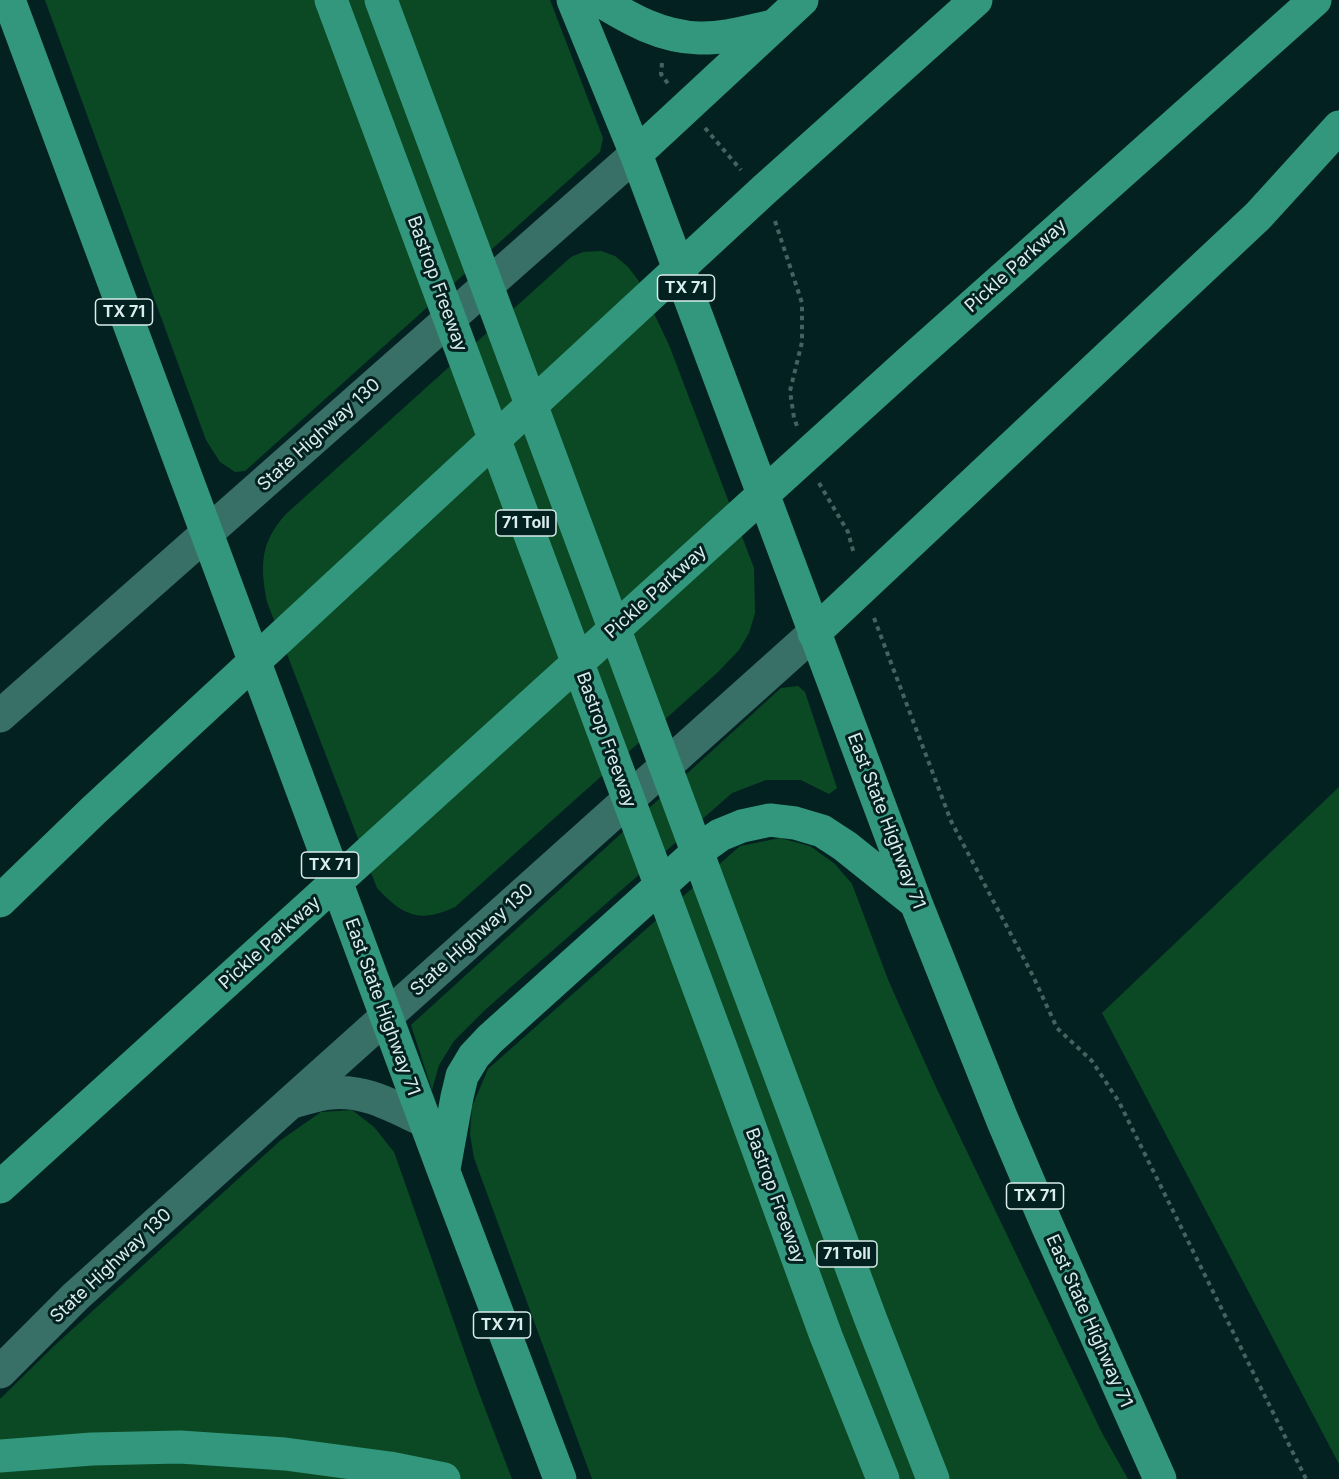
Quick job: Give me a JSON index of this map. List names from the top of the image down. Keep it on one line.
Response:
{"streets":{"highway":["Pickle Parkway","Bastrop Freeway","TX 71","71 Toll","East State Highway 71"],"street":["State Highway 130"]},"crossings":[["TX 71","State Highway 130"],["TX 71","East State Highway 71"],["State Highway 130","East State Highway 71"]]}
